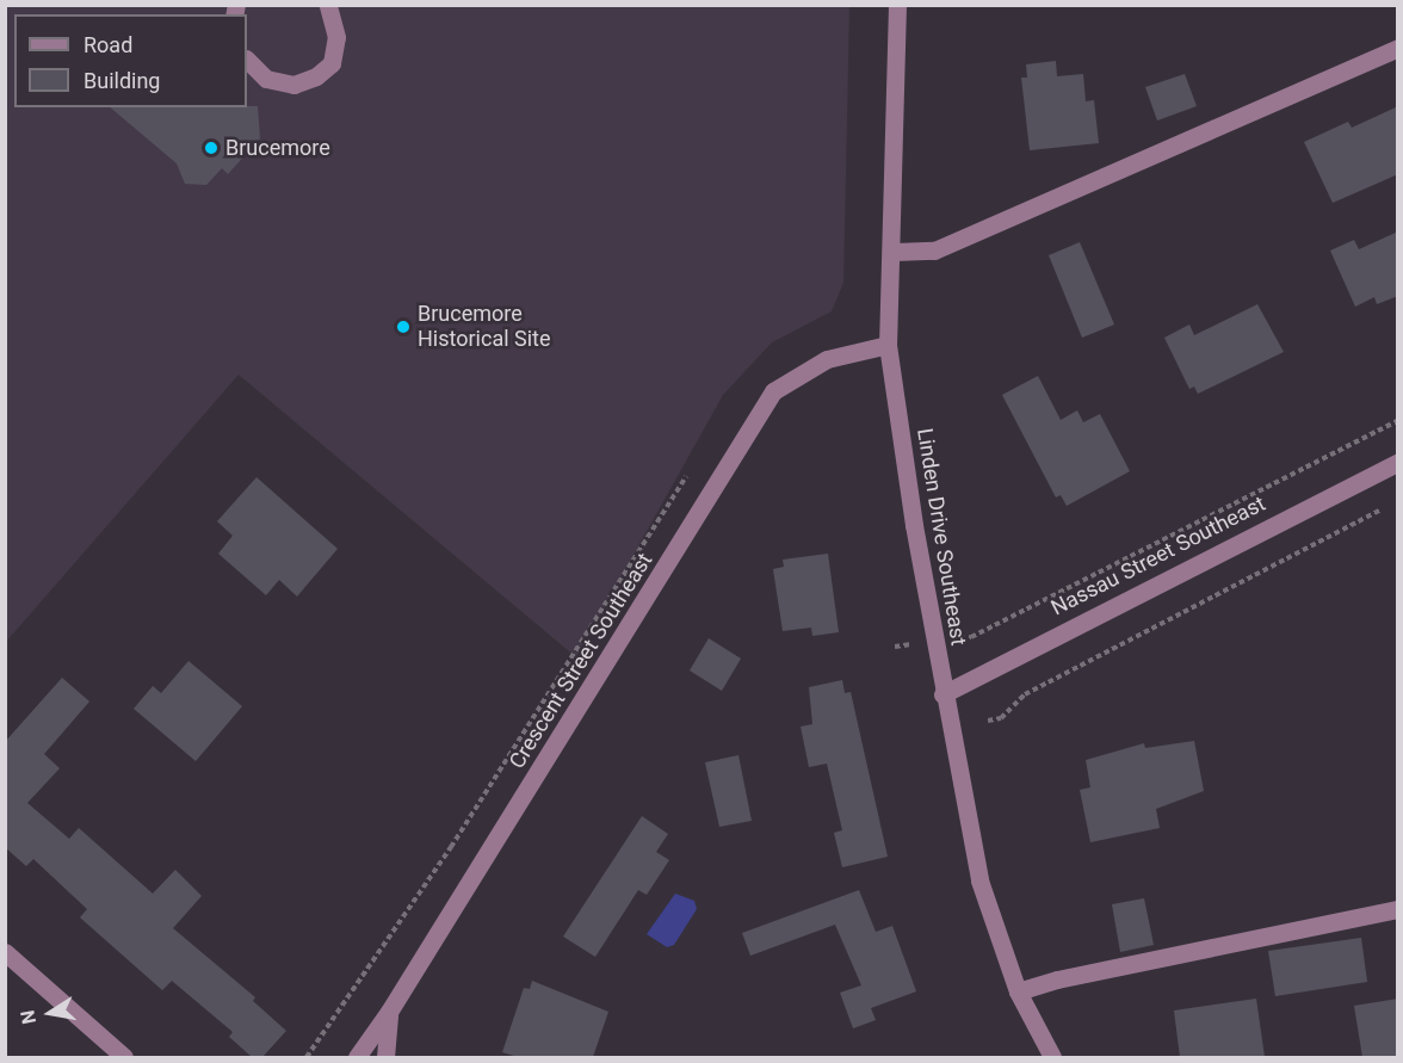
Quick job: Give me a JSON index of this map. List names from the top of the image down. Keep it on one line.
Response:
{"streets":{"street":["Linden Drive Southeast","Nassau Street Southeast","Crescent Street Southeast"]},"crossings":[["Linden Drive Southeast","Nassau Street Southeast"],["Linden Drive Southeast","Crescent Street Southeast"]],"places":["Brucemore","Brucemore Historical Site"],"legend":["Road","Building"],"north":"left"}
